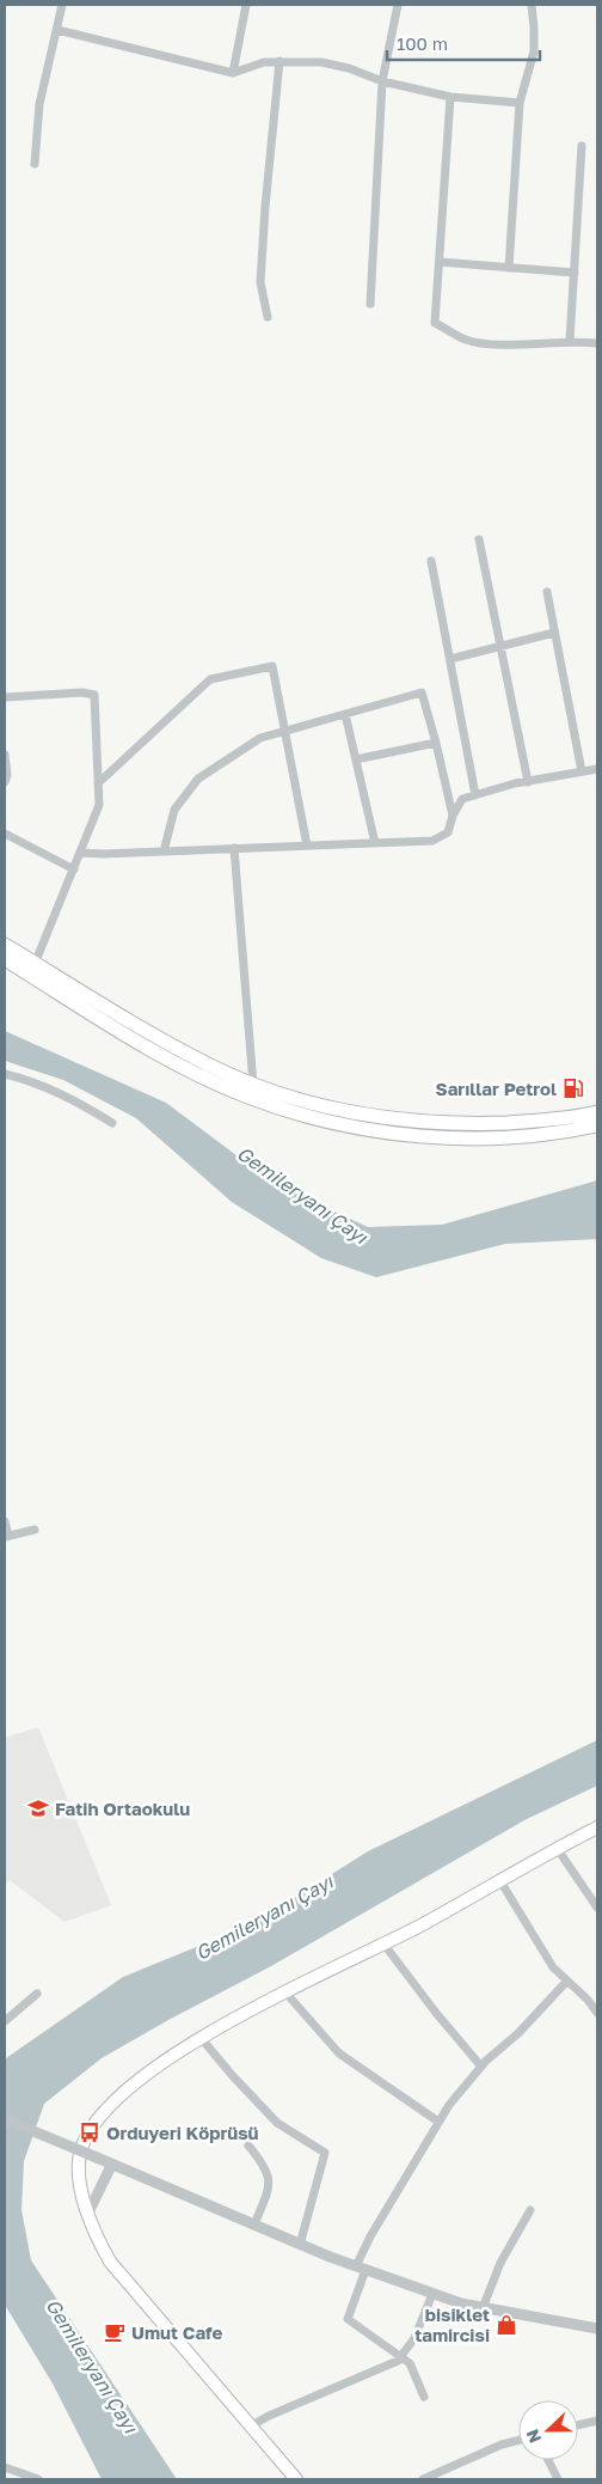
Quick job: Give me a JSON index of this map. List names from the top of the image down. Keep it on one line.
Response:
{"water":["Gemileryanı Çayı"],"places":{"fuel station":["Sarıllar Petrol"],"school or university":["Fatih Ortaokulu"],"bus stop":["Orduyeri Köprüsü"],"shop":["bisiklet tamircisi"],"cafe":["Umut Cafe"]},"scale_bar":"100 m","north":"left"}
